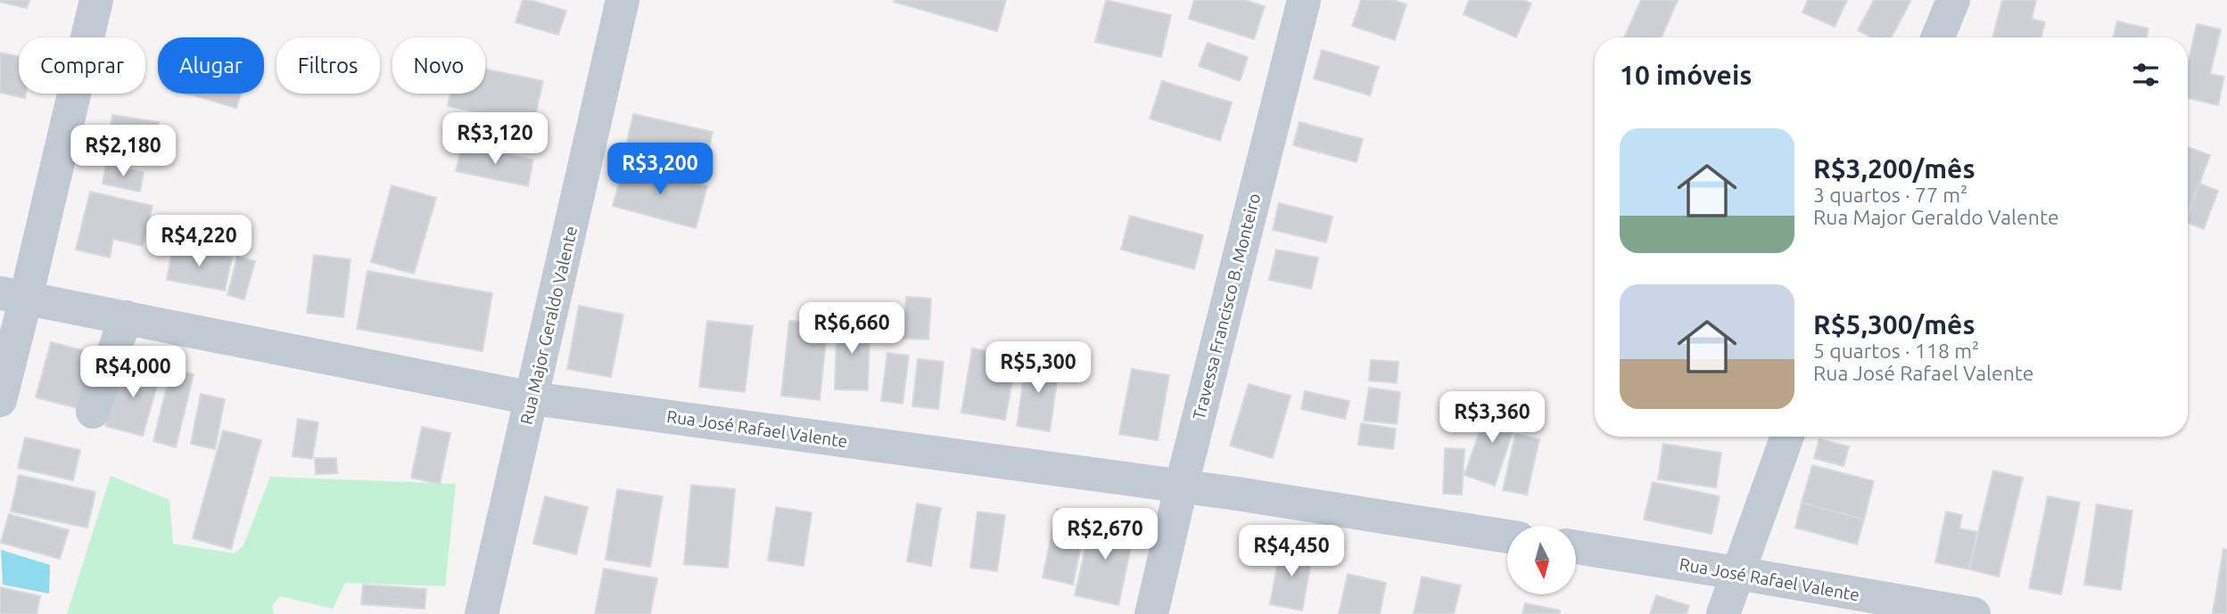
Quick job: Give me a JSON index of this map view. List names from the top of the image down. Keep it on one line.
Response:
{"streets":{"street":["Travessa Francisco B. Monteiro","Rua Major Geraldo Valente","Rua José Rafael Valente"]},"crossings":[["Travessa Francisco B. Monteiro","Rua José Rafael Valente"],["Rua Major Geraldo Valente","Rua José Rafael Valente"]],"north":"bottom","page":{"chip":["Comprar","Alugar","Filtros","Novo"],"heading":"10 imóveis","price":["R$3,120","R$2,180","R$3,200","R$4,220","R$6,660","R$5,300","R$4,000","R$3,360","R$2,670","R$4,450"],"list":[{"name":"R$3,200/mês","note":"3 quartos · 77 m² · Rua Major Geraldo Valente"},{"name":"R$5,300/mês","note":"5 quartos · 118 m² · Rua José Rafael Valente"}]}}
